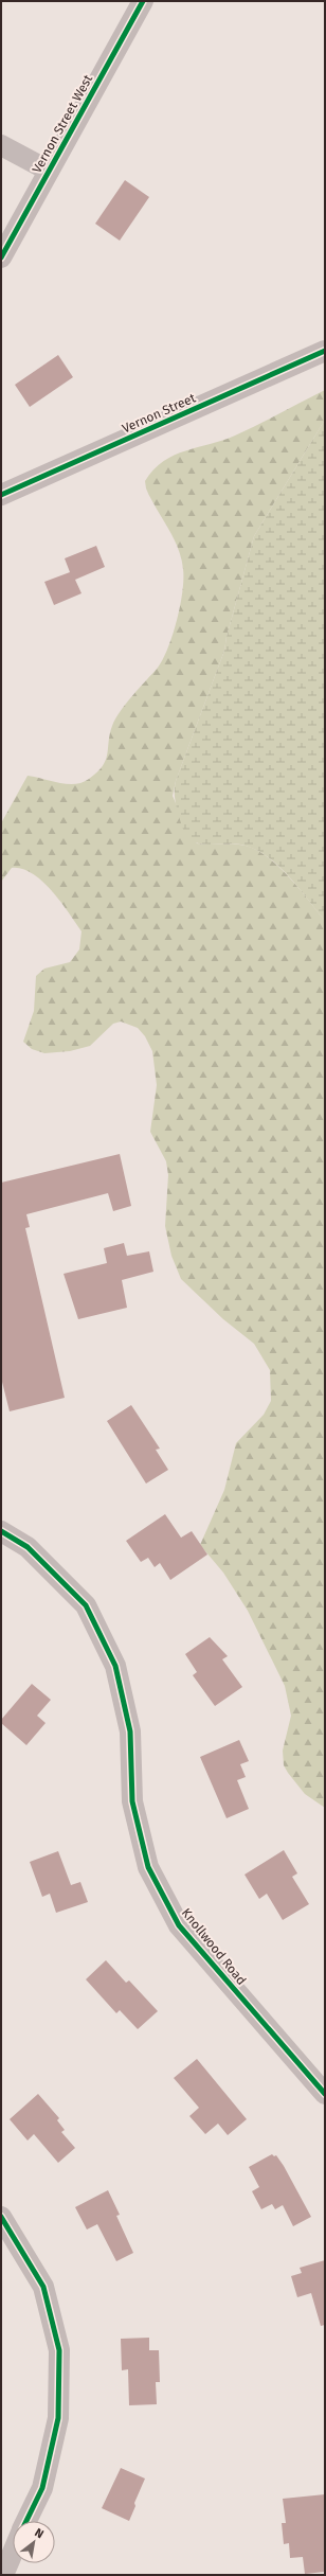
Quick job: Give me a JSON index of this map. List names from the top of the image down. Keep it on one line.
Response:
{"streets":{"street":["Vernon Street West","Vernon Street","Knollwood Road"]},"north":"top right"}
